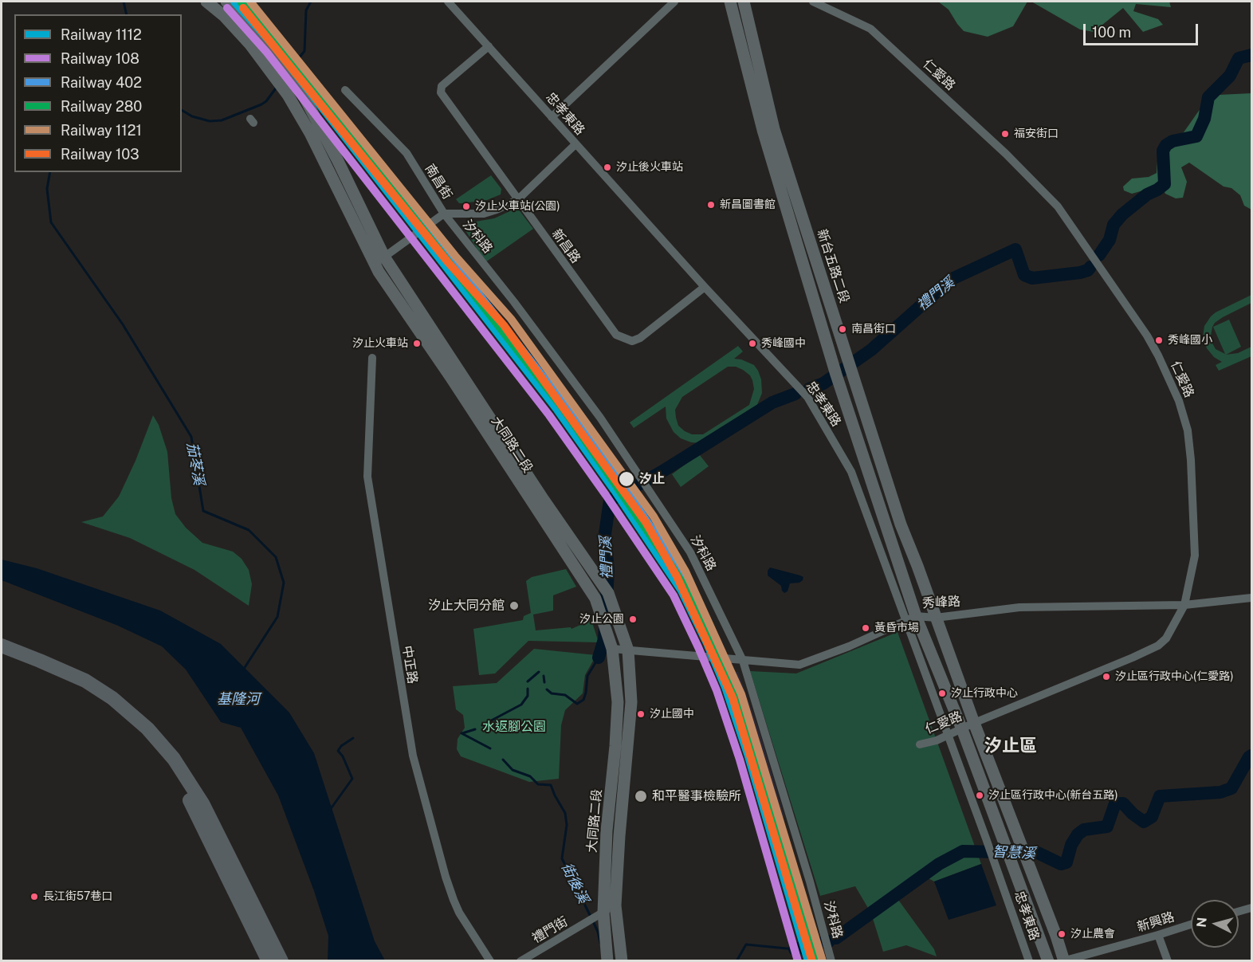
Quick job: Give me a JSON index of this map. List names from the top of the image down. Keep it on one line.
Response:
{"streets":{"main road":["新台五路二段","大同路二段"],"street":["仁愛路","忠孝東路","南昌街","汐科路","新昌路","秀峰路","中正路","新興路","禮門街"]},"crossings":[["仁愛路","忠孝東路"],["仁愛路","新台五路二段"],["仁愛路","秀峰路"],["忠孝東路","南昌街"],["忠孝東路","新昌路"],["忠孝東路","新台五路二段"],["忠孝東路","秀峰路"],["南昌街","汐科路"],["南昌街","新昌路"],["汐科路","秀峰路"],["新台五路二段","秀峰路"],["新台五路二段","新興路"],["大同路二段","秀峰路"],["大同路二段","禮門街"]],"districts":["汐止區"],"water":["禮門溪","茄苳溪","基隆河","智慧溪","街後溪"],"parks":["水返腳公園"],"places":["福安街口","汐止後火車站","新昌圖書館","汐止火車站(公園)","南昌街口","秀峰國小","汐止火車站","秀峰國中","汐止","汐止大同分館","汐止公園","黃昏市場","汐止區行政中心(仁愛路)","汐止行政中心","汐止國中","汐止區行政中心(新台五路)","和平醫事檢驗所","長江街57巷口","汐止農會"],"lines":["rail line 1112","rail line 402","rail line 280","rail line 1121","rail line 108","rail line 103"],"legend":["Railway 1112","Railway 108","Railway 402","Railway 280","Railway 1121","Railway 103"],"scale_bar":"100 m","north":"left"}
